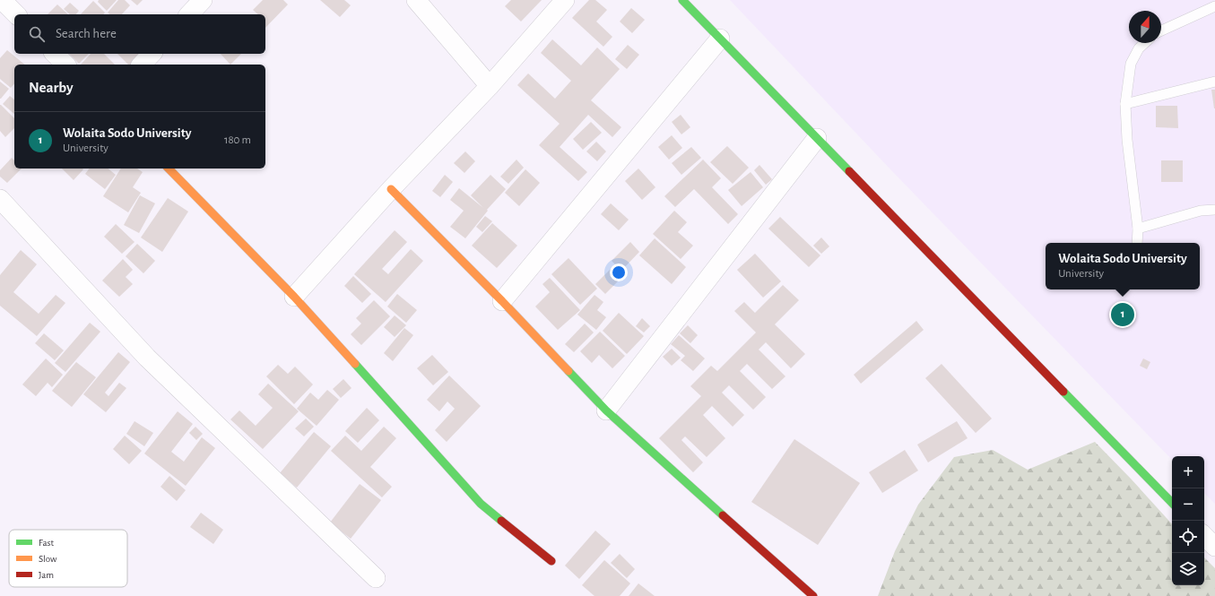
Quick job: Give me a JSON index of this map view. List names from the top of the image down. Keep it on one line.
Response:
{"legend":["Fast","Slow","Jam"],"north":"top","page":{"search":"Search here","heading":"Nearby","list":[{"mark":"1","name":"Wolaita Sodo University","note":"University","value":"180 m"}],"popup":["Wolaita Sodo University","University"],"pins":"1","map_buttons":["+","−"]}}
